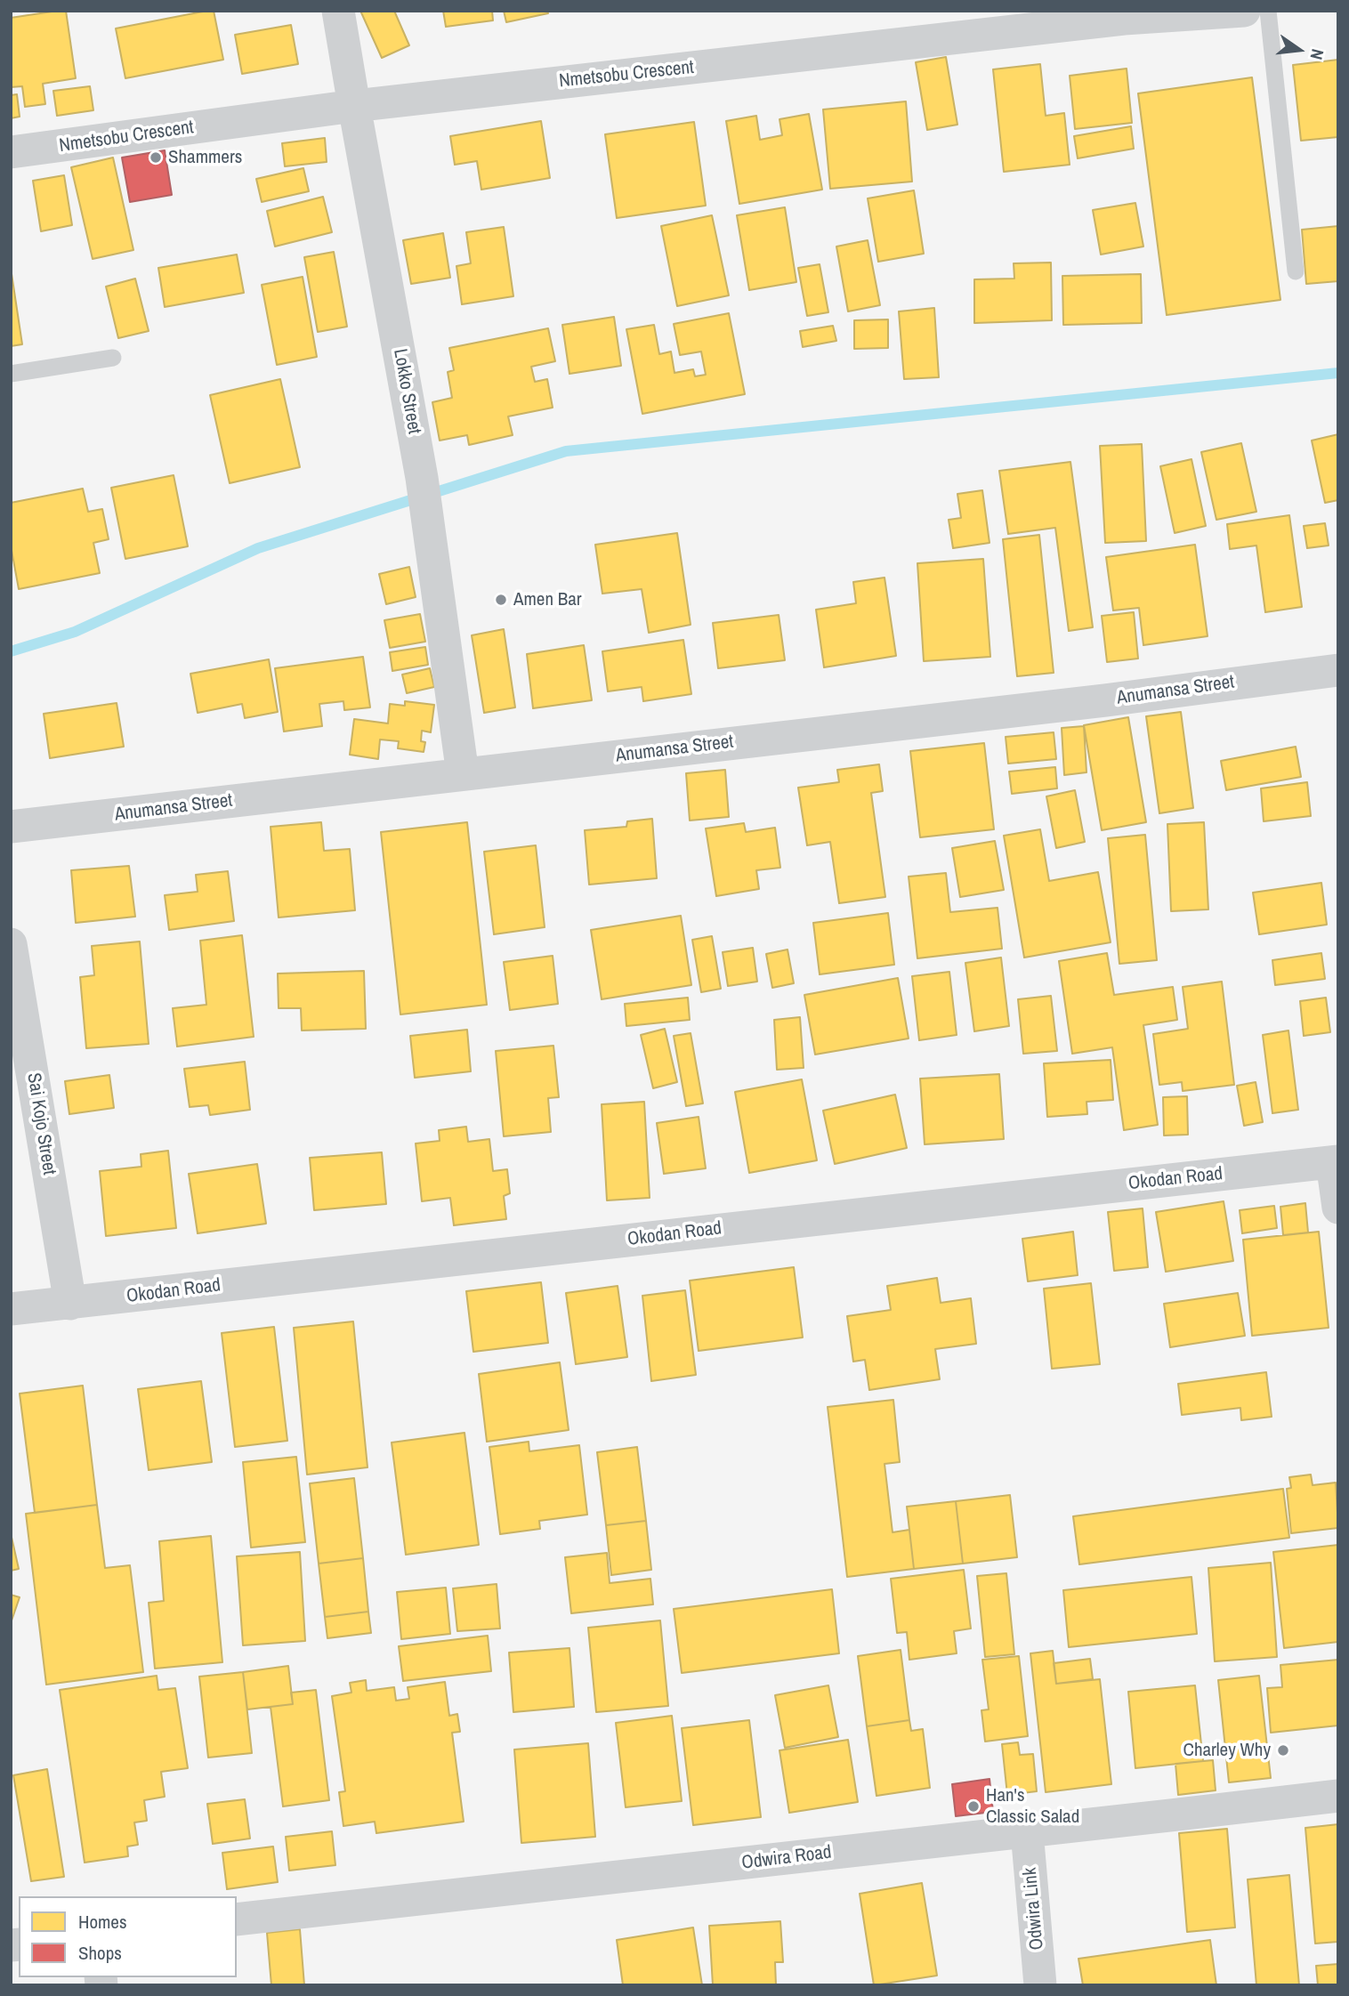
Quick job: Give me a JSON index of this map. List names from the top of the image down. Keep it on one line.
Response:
{"streets":{"street":["Nmetsobu Crescent","Lokko Street","Anumansa Street","Sai Kojo Street","Okodan Road","Odwira Road","Odwira Link"]},"crossings":[["Nmetsobu Crescent","Lokko Street"],["Lokko Street","Anumansa Street"],["Sai Kojo Street","Okodan Road"],["Odwira Road","Odwira Link"]],"places":["Shammers","Amen Bar","Charley Why","Han's Classic Salad"],"legend":["Homes","Shops"],"north":"right"}
